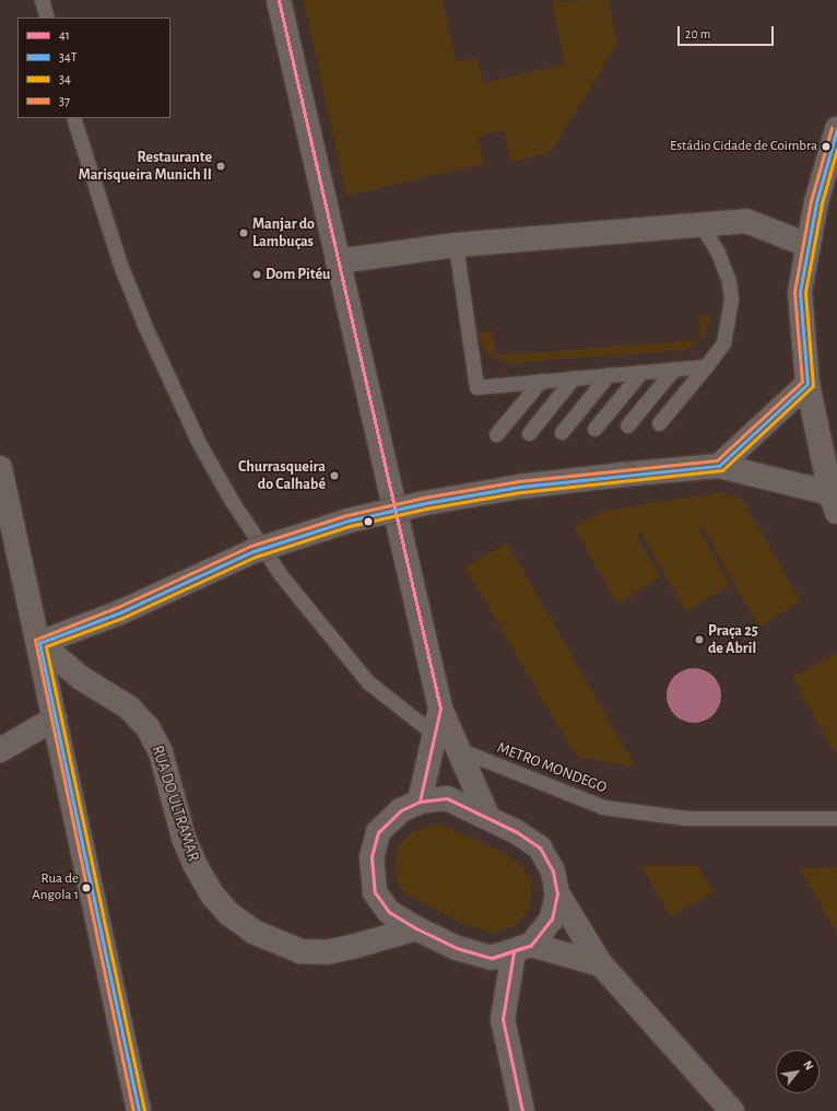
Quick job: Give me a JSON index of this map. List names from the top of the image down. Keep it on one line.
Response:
{"streets":{"street":["RUA DO ULTRAMAR"],"lane":["METRO MONDEGO"]},"places":["Estádio Cidade de Coimbra","Restaurante Marisqueira Munich II","Manjar do Lambuças","Dom Pitéu","Churrasqueira do Calhabé","Praça 25 de Abril","Rua de Angola 1"],"lines":["transit line 41","transit line 37","transit line 34T","transit line 34"],"legend":["41","34T","34","37"],"scale_bar":"20 m","north":"top right"}
